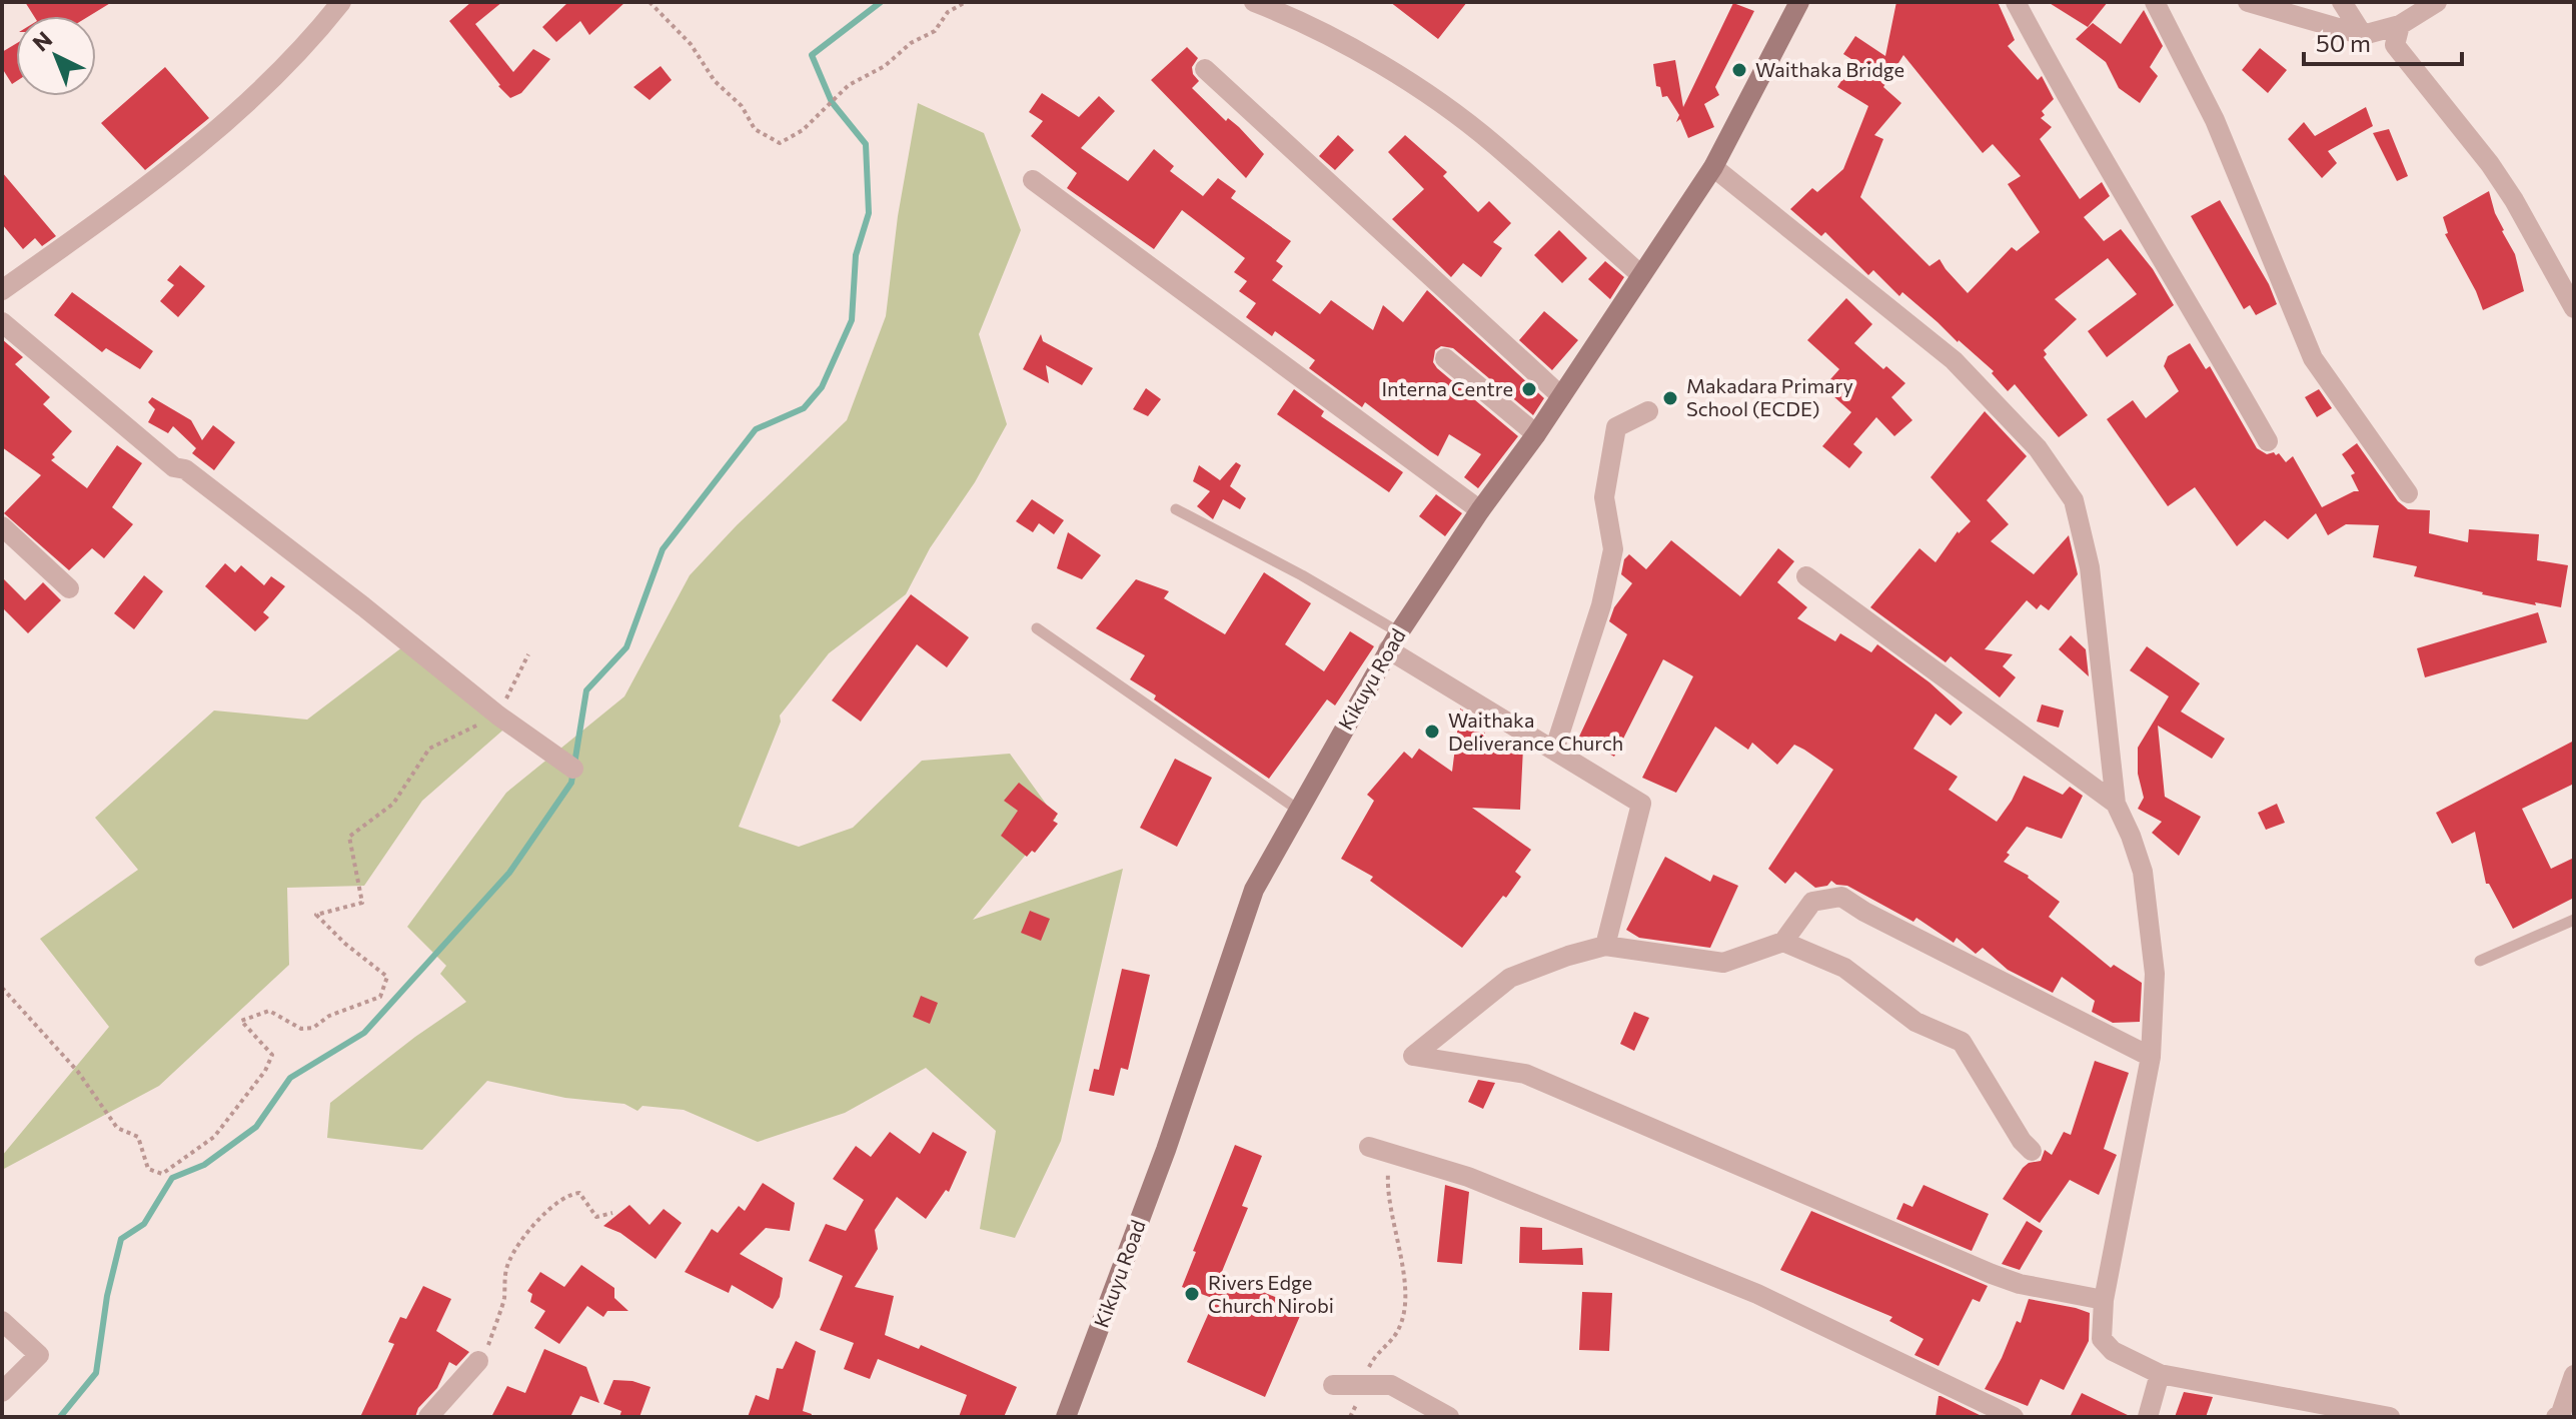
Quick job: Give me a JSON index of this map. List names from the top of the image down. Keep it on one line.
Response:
{"streets":{"main road":["Kikuyu Road"]},"places":["Waithaka Bridge","Interna Centre","Makadara Primary School (ECDE)","Waithaka Deliverance Church","Rivers Edge Church Nirobi"],"scale_bar":"50 m","north":"top left"}
